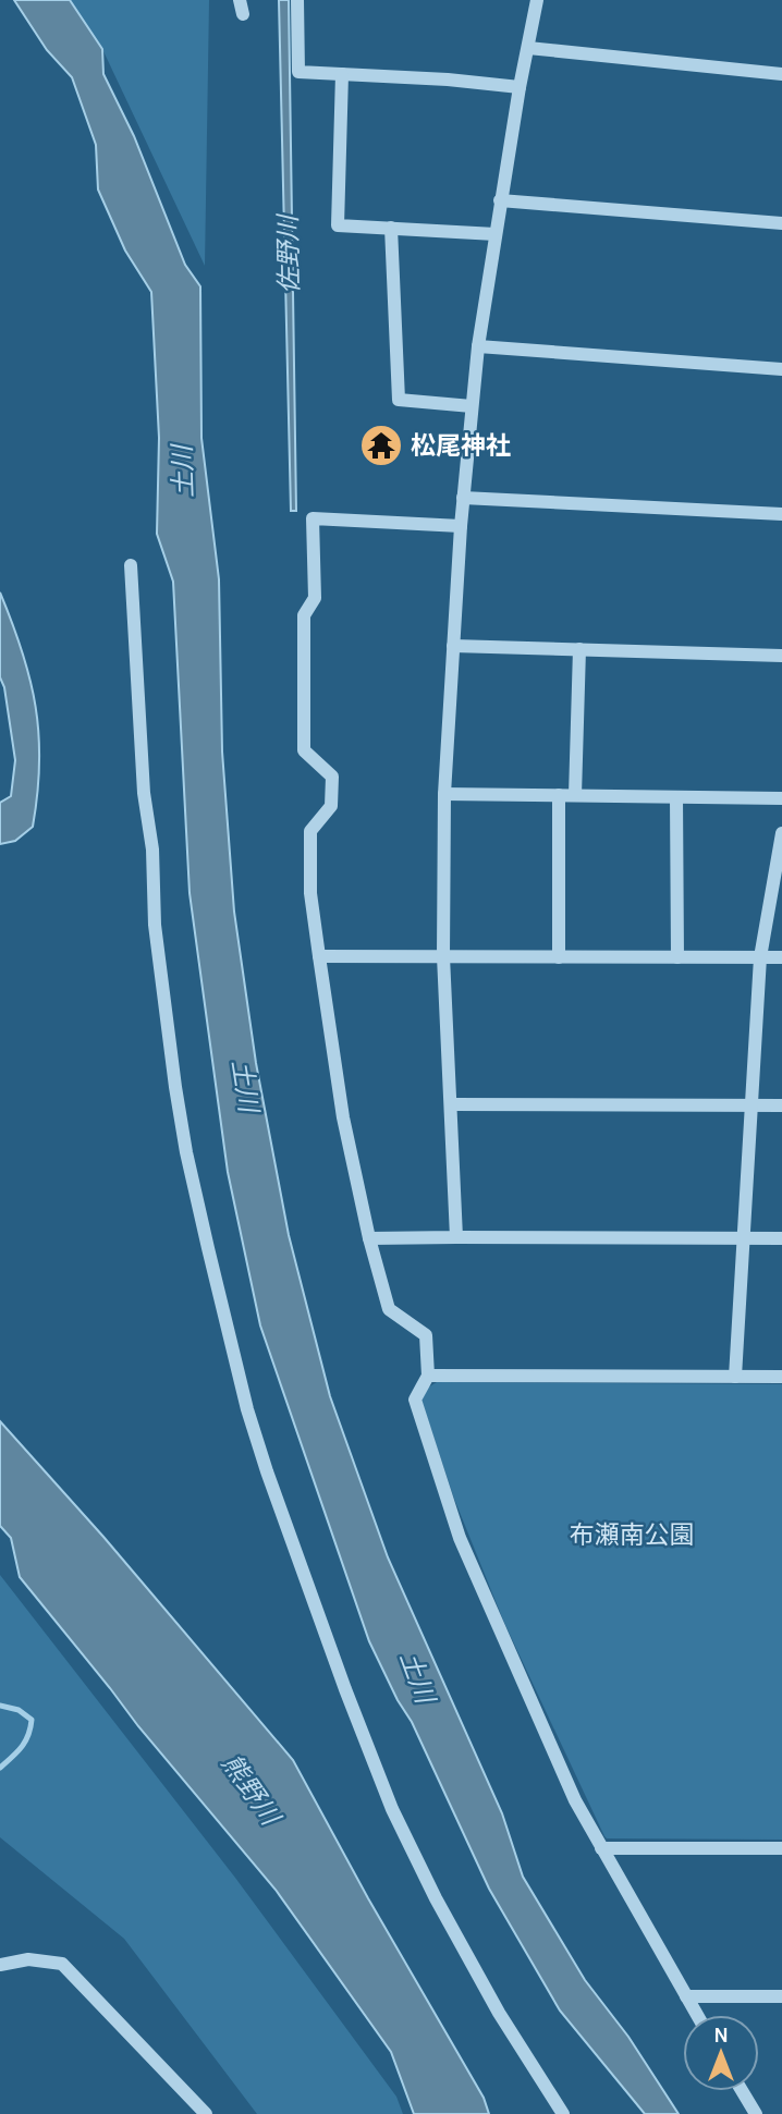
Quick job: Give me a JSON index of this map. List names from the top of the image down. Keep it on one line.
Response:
{"water":["佐野川","土川","熊野川"],"parks":["布瀬南公園"],"places":{"temple":["松尾神社"]},"north":"top"}
